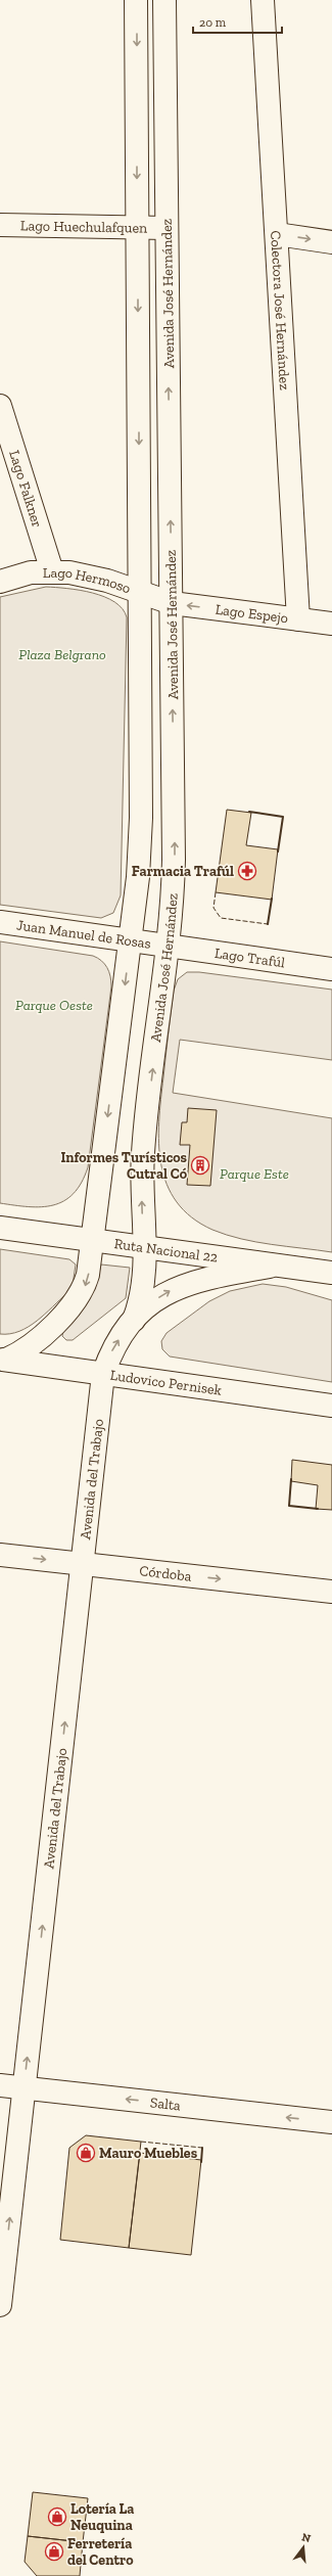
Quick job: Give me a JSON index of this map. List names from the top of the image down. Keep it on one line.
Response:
{"streets":{"main road":["Lago Huechulafquen","Avenida José Hernández","Colectora José Hernández","Lago Falkner","Lago Hermoso","Lago Espejo","Juan Manuel de Rosas","Lago Trafúl","Ruta Nacional 22","Ludovico Pernisek","Avenida del Trabajo","Córdoba","Salta"]},"crossings":[["Lago Huechulafquen","Avenida José Hernández"],["Avenida José Hernández","Lago Hermoso"],["Avenida José Hernández","Lago Espejo"],["Avenida José Hernández","Juan Manuel de Rosas"],["Avenida José Hernández","Lago Trafúl"],["Avenida José Hernández","Ruta Nacional 22"],["Avenida José Hernández","Avenida del Trabajo"],["Colectora José Hernández","Lago Espejo"],["Lago Falkner","Lago Hermoso"],["Lago Hermoso","Lago Espejo"],["Juan Manuel de Rosas","Lago Trafúl"],["Ruta Nacional 22","Avenida del Trabajo"],["Ludovico Pernisek","Avenida del Trabajo"],["Avenida del Trabajo","Córdoba"],["Avenida del Trabajo","Salta"]],"one_way":["Lago Espejo","Avenida del Trabajo","Córdoba","Salta"],"parks":["Plaza Belgrano","Parque Oeste","Parque Este"],"places":{"pharmacy":["Farmacia Trafúl"],"building":["Informes Turísticos Cutral Có"],"shop":["Mauro Muebles","Lotería La Neuquina","Ferretería del Centro"]},"scale_bar":"20 m","north":"top"}
